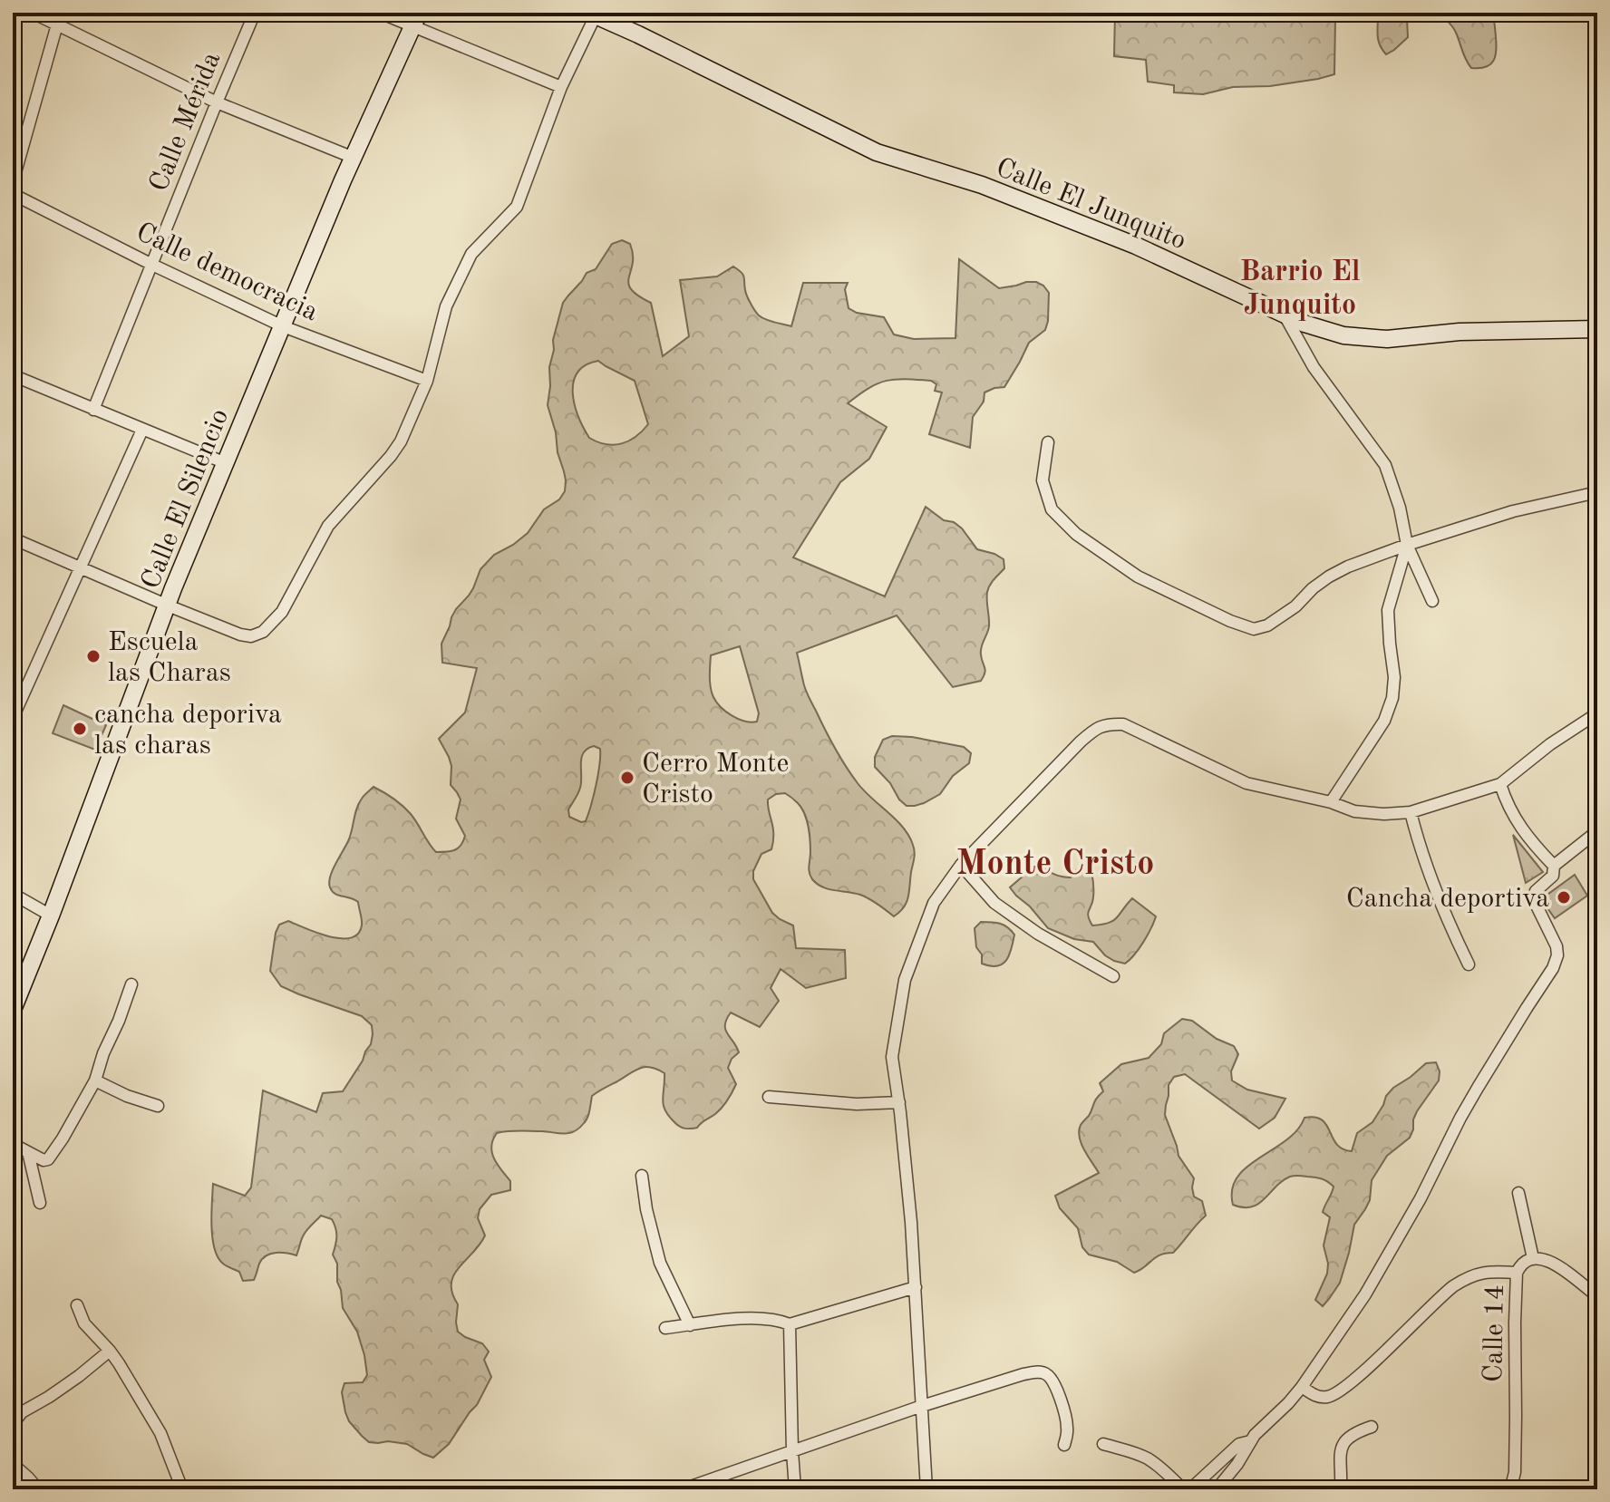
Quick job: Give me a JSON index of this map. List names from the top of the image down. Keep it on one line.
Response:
{"streets":{"street":["Calle Mérida","Calle El Junquito","Calle democracia","Calle El Silencio","Calle 14"]},"crossings":[["Calle Mérida","Calle democracia"],["Calle democracia","Calle El Silencio"]],"districts":["Barrio El Junquito","Monte Cristo"],"places":["Escuela las Charas","cancha deporiva las charas","Cerro Monte Cristo","Cancha deportiva"]}
